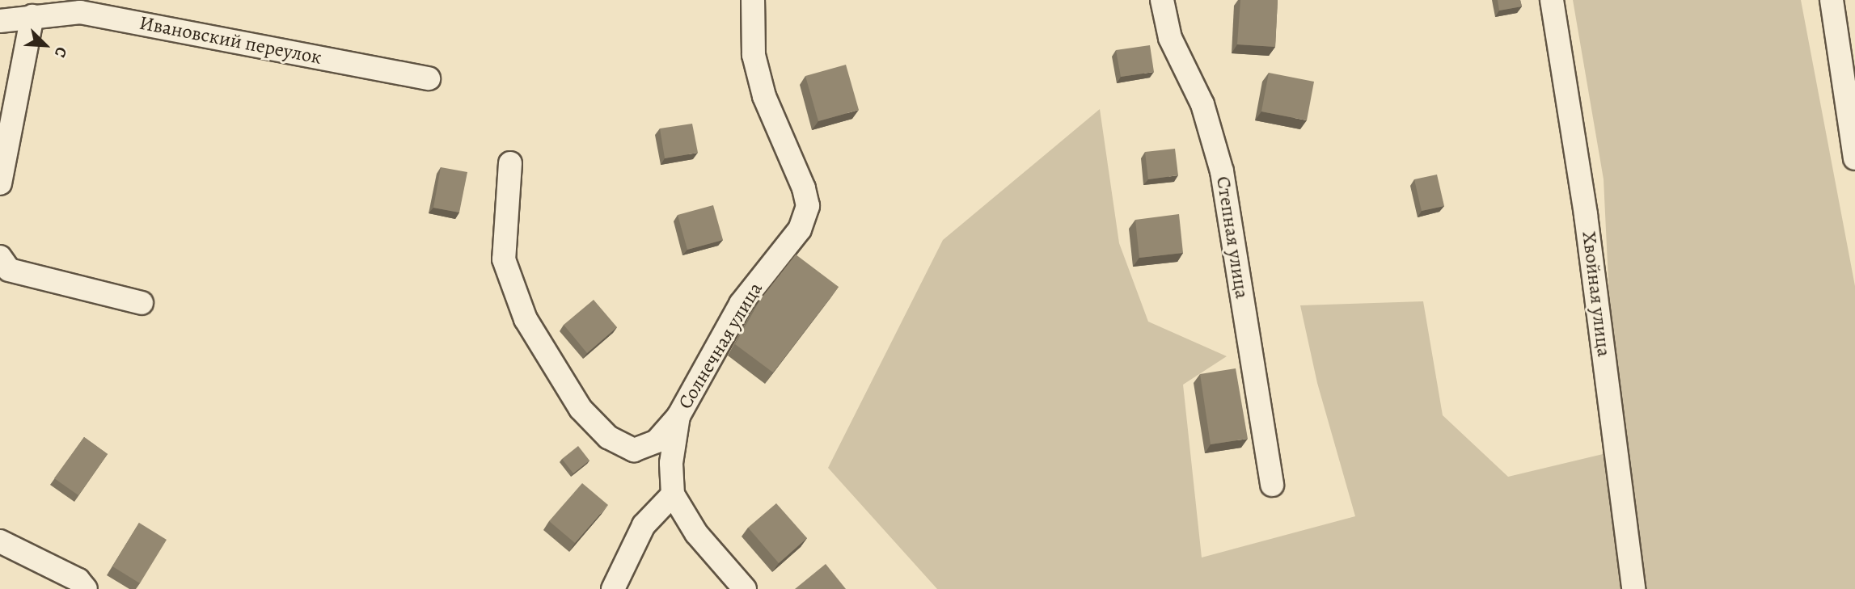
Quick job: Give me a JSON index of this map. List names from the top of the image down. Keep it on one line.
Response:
{"streets":{"street":["Ивановский переулок","Степная улица","Хвойная улица","Солнечная улица"]},"north":"bottom right"}
